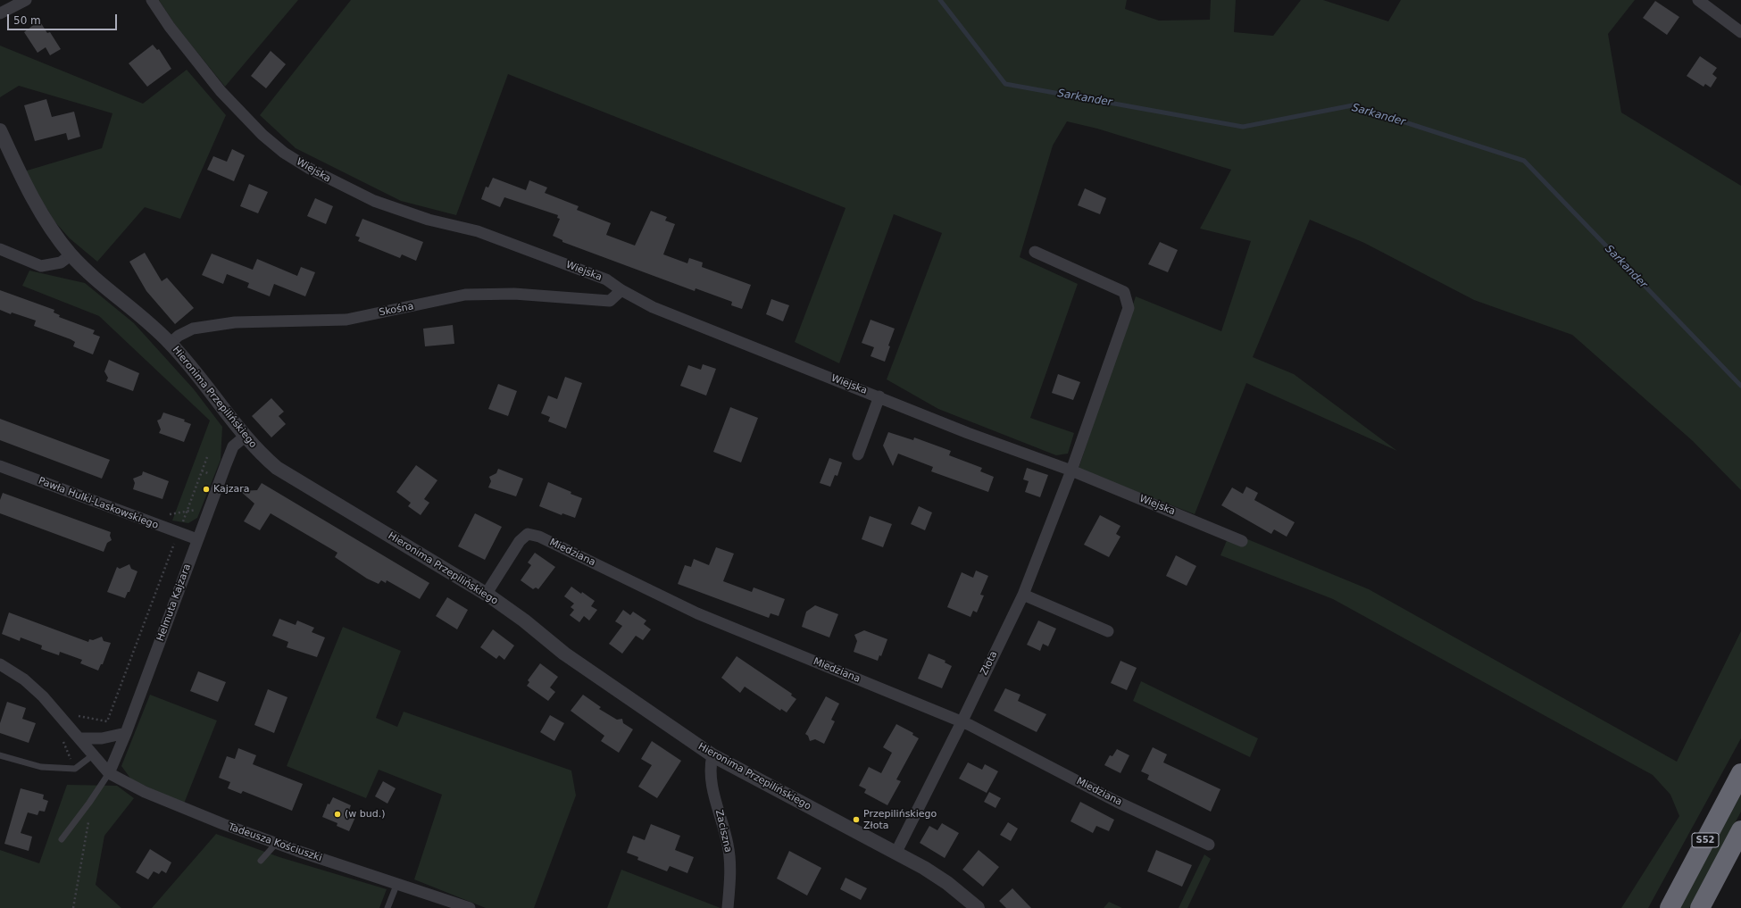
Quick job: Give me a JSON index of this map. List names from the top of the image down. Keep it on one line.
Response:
{"streets":{"highway":["S52"],"street":["Wiejska","Skośna","Hieronima Przepilińskiego","Pawła Hulki-Laskowskiego","Miedziana","Helmuta Kajzara","Złota","Zaciszna","Tadeusza Kościuszki"]},"crossings":[["Wiejska","Skośna"],["Wiejska","Złota"],["Skośna","Hieronima Przepilińskiego"],["Hieronima Przepilińskiego","Miedziana"],["Hieronima Przepilińskiego","Helmuta Kajzara"],["Hieronima Przepilińskiego","Złota"],["Hieronima Przepilińskiego","Zaciszna"],["Pawła Hulki-Laskowskiego","Helmuta Kajzara"],["Miedziana","Złota"],["Helmuta Kajzara","Tadeusza Kościuszki"]],"water":["Sarkander"],"places":["Kajzara","(w bud.)","Przepilińskiego Złota"],"scale_bar":"50 m"}
